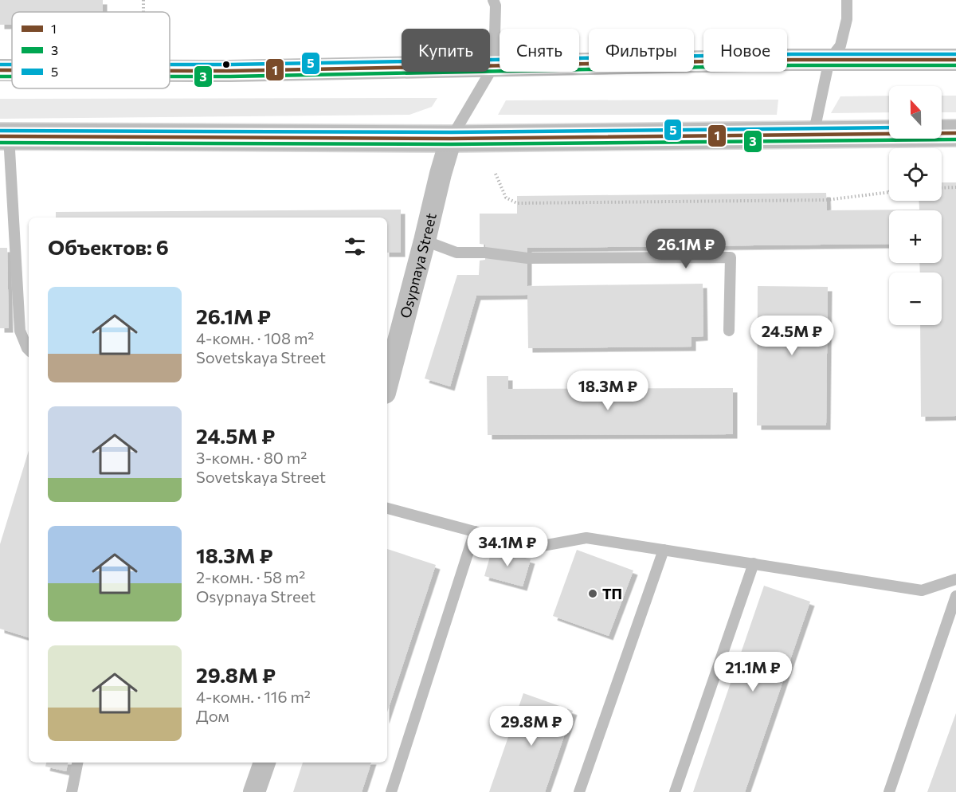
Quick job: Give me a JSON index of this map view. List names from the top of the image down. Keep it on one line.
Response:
{"streets":{"street":["Osypnaya Street"]},"places":["ТП"],"lines":["transit line 5","transit line 1","transit line 3"],"legend":["1","3","5"],"north":"top","page":{"chip":["Купить","Снять","Фильтры","Новое"],"map_buttons":["+","−"],"heading":"Объектов: 6","price":["26.1M ₽","24.5M ₽","18.3M ₽","34.1M ₽","21.1M ₽","29.8M ₽"],"list":[{"name":"26.1M ₽","note":"4-комн. · 108 m² · Sovetskaya Street"},{"name":"24.5M ₽","note":"3-комн. · 80 m² · Sovetskaya Street"},{"name":"18.3M ₽","note":"2-комн. · 58 m² · Osypnaya Street"},{"name":"29.8M ₽","note":"4-комн. · 116 m² · Дом"}]}}
